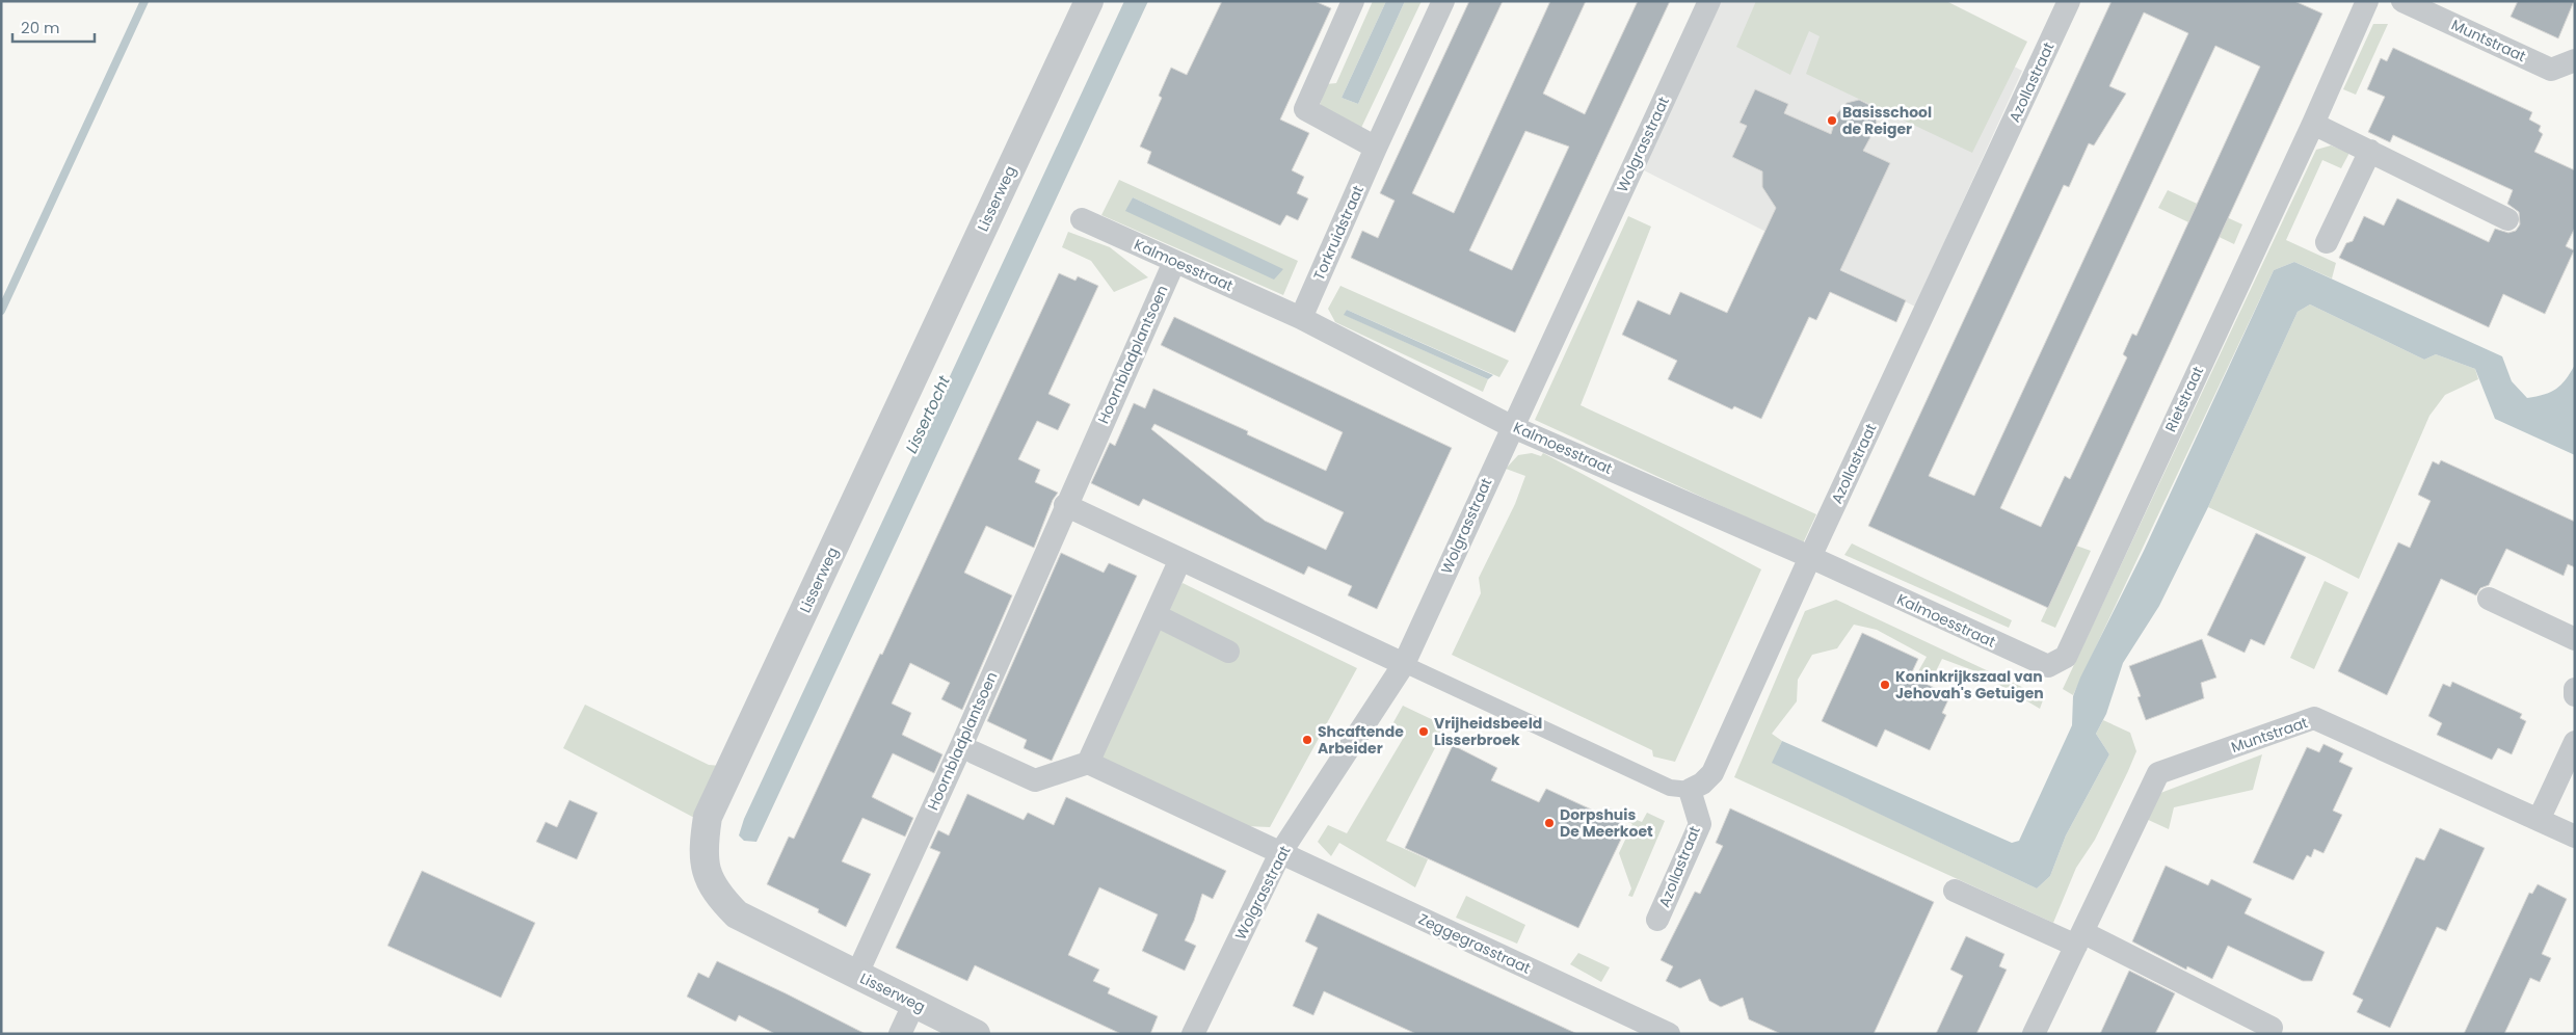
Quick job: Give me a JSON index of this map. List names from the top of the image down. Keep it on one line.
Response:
{"streets":{"street":["Muntstraat","Azollastraat","Wolgrasstraat","Lisserweg","Torkruidstraat","Kalmoesstraat","Hoornbladplantsoen","Rietstraat","Zeggegrasstraat"]},"crossings":[["Azollastraat","Kalmoesstraat"],["Wolgrasstraat","Kalmoesstraat"],["Wolgrasstraat","Zeggegrasstraat"],["Lisserweg","Hoornbladplantsoen"],["Torkruidstraat","Kalmoesstraat"],["Kalmoesstraat","Hoornbladplantsoen"],["Kalmoesstraat","Rietstraat"]],"water":["Lissertocht"],"places":["Basisschool de Reiger","Koninkrijkszaal van Jehovah's Getuigen","Vrijheidsbeeld Lisserbroek","Shcaftende Arbeider","Dorpshuis De Meerkoet"],"scale_bar":"20 m"}
